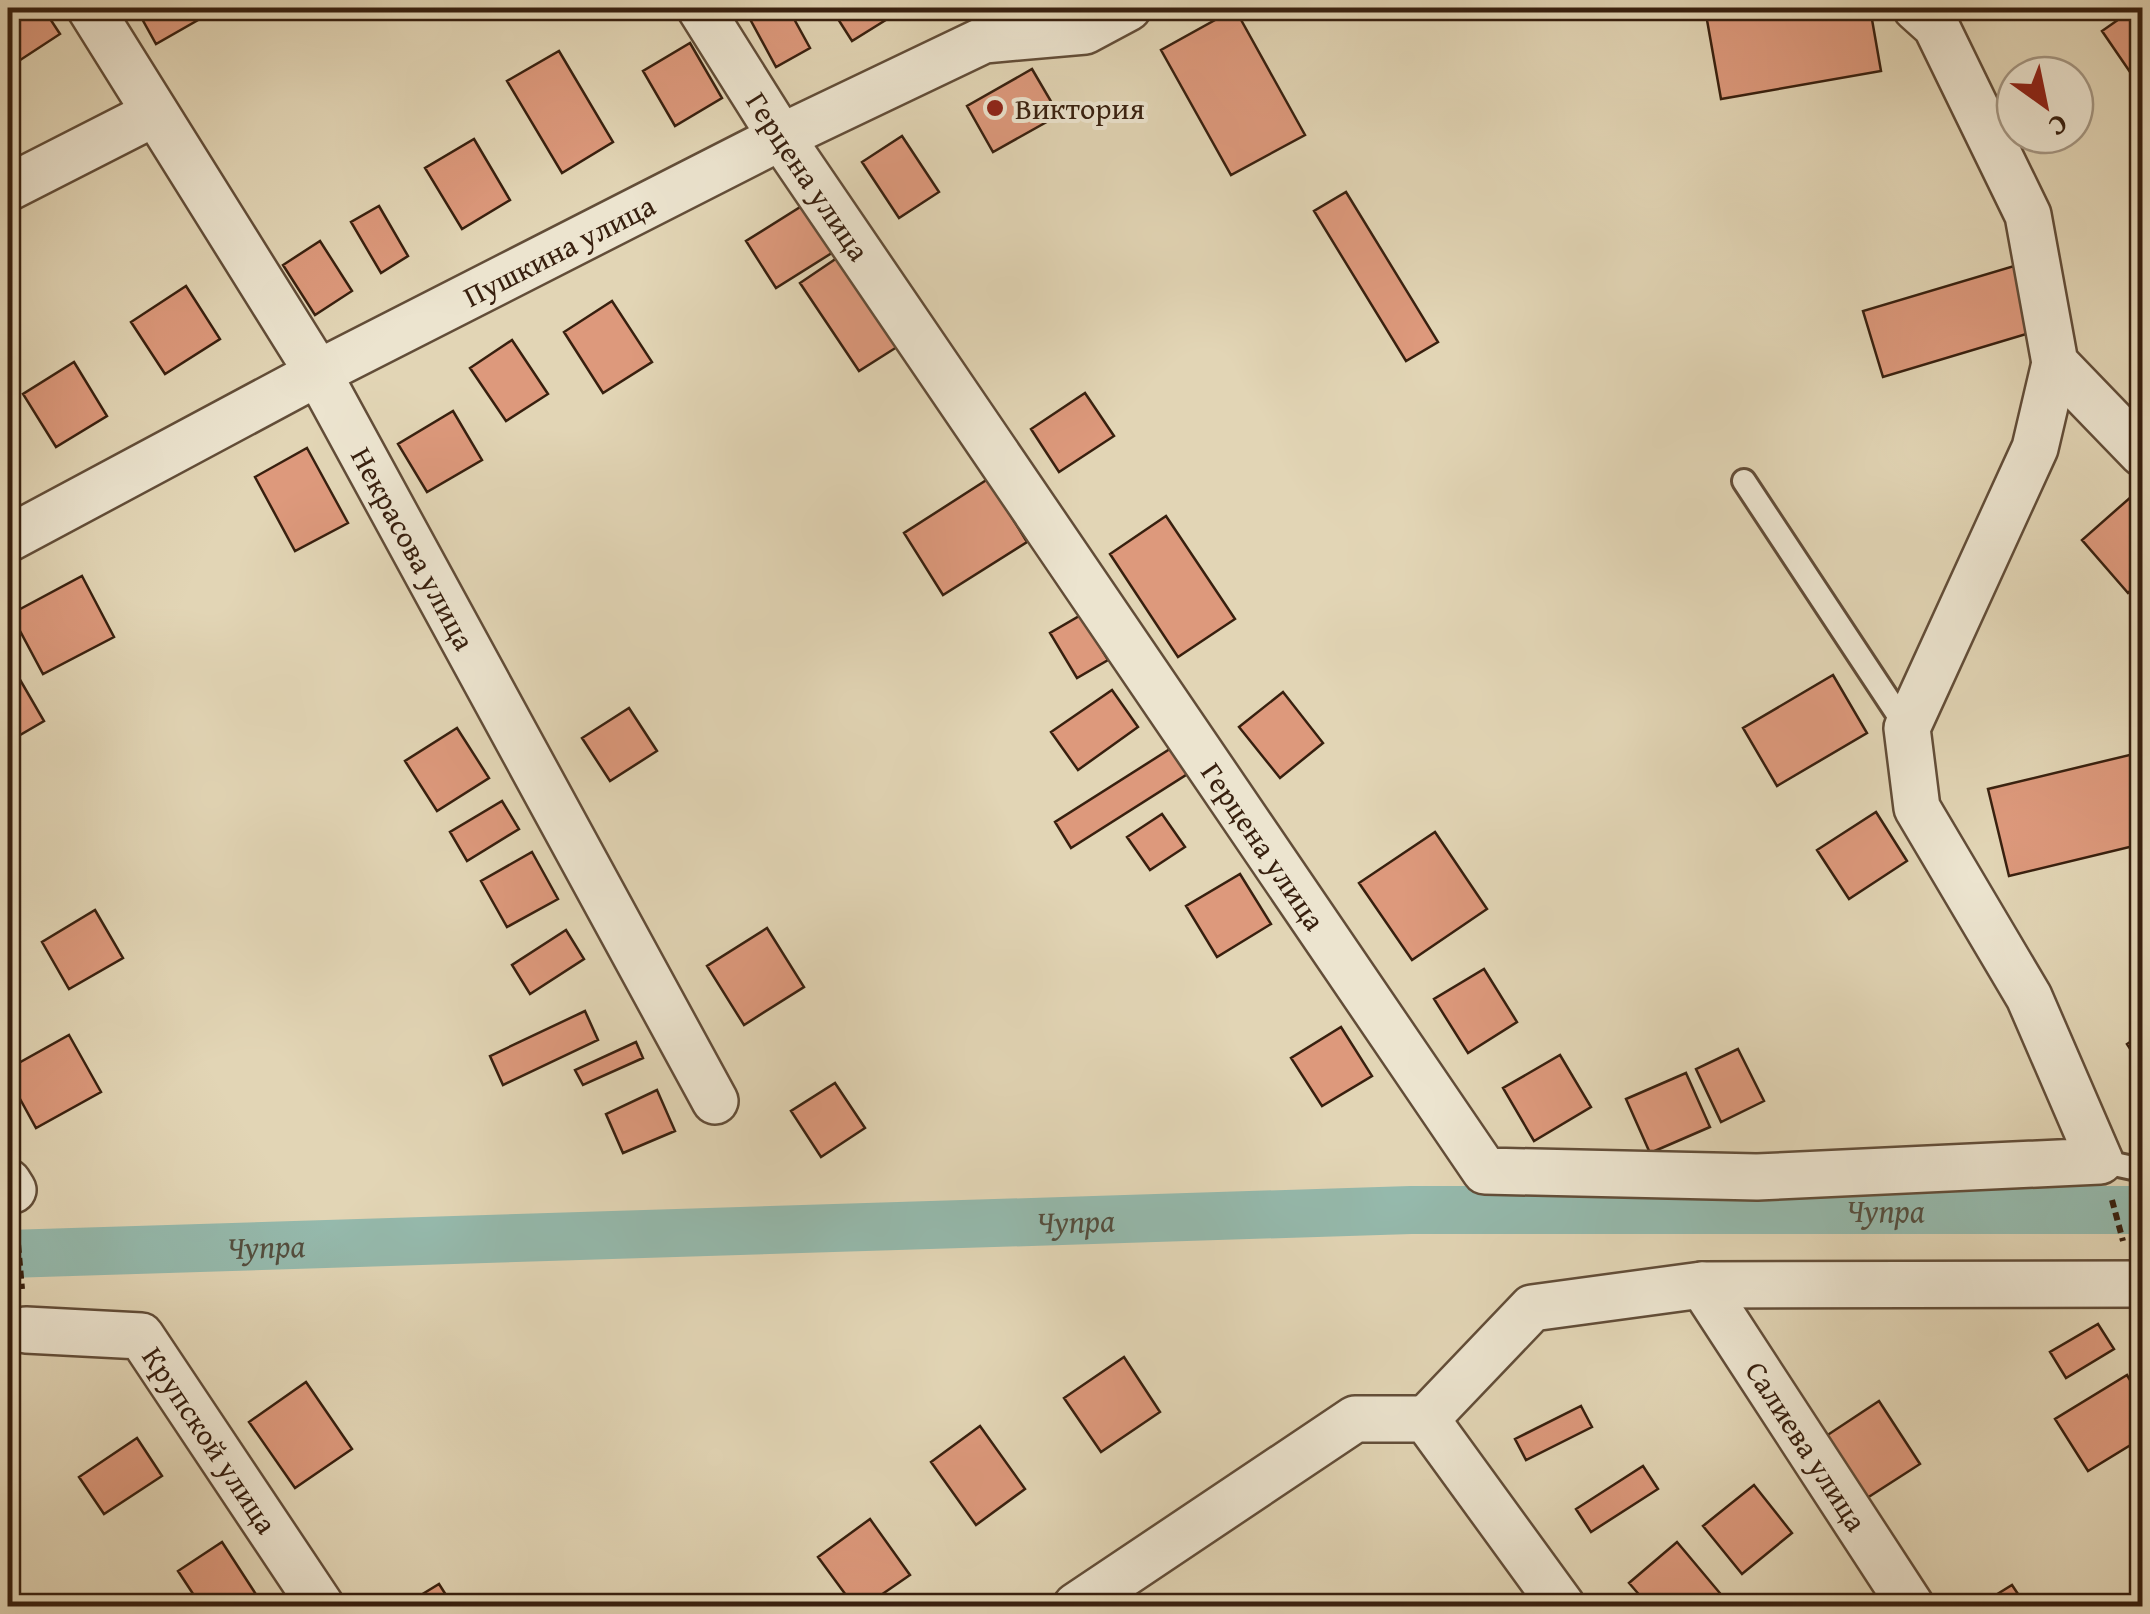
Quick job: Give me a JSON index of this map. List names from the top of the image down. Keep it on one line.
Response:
{"streets":{"street":["Герцена улица","Пушкина улица","Некрасова улица","Крупской улица","Салиева улица"]},"crossings":[["Герцена улица","Пушкина улица"],["Пушкина улица","Некрасова улица"]],"water":["Чупра"],"places":["Виктория"],"north":"bottom right"}
